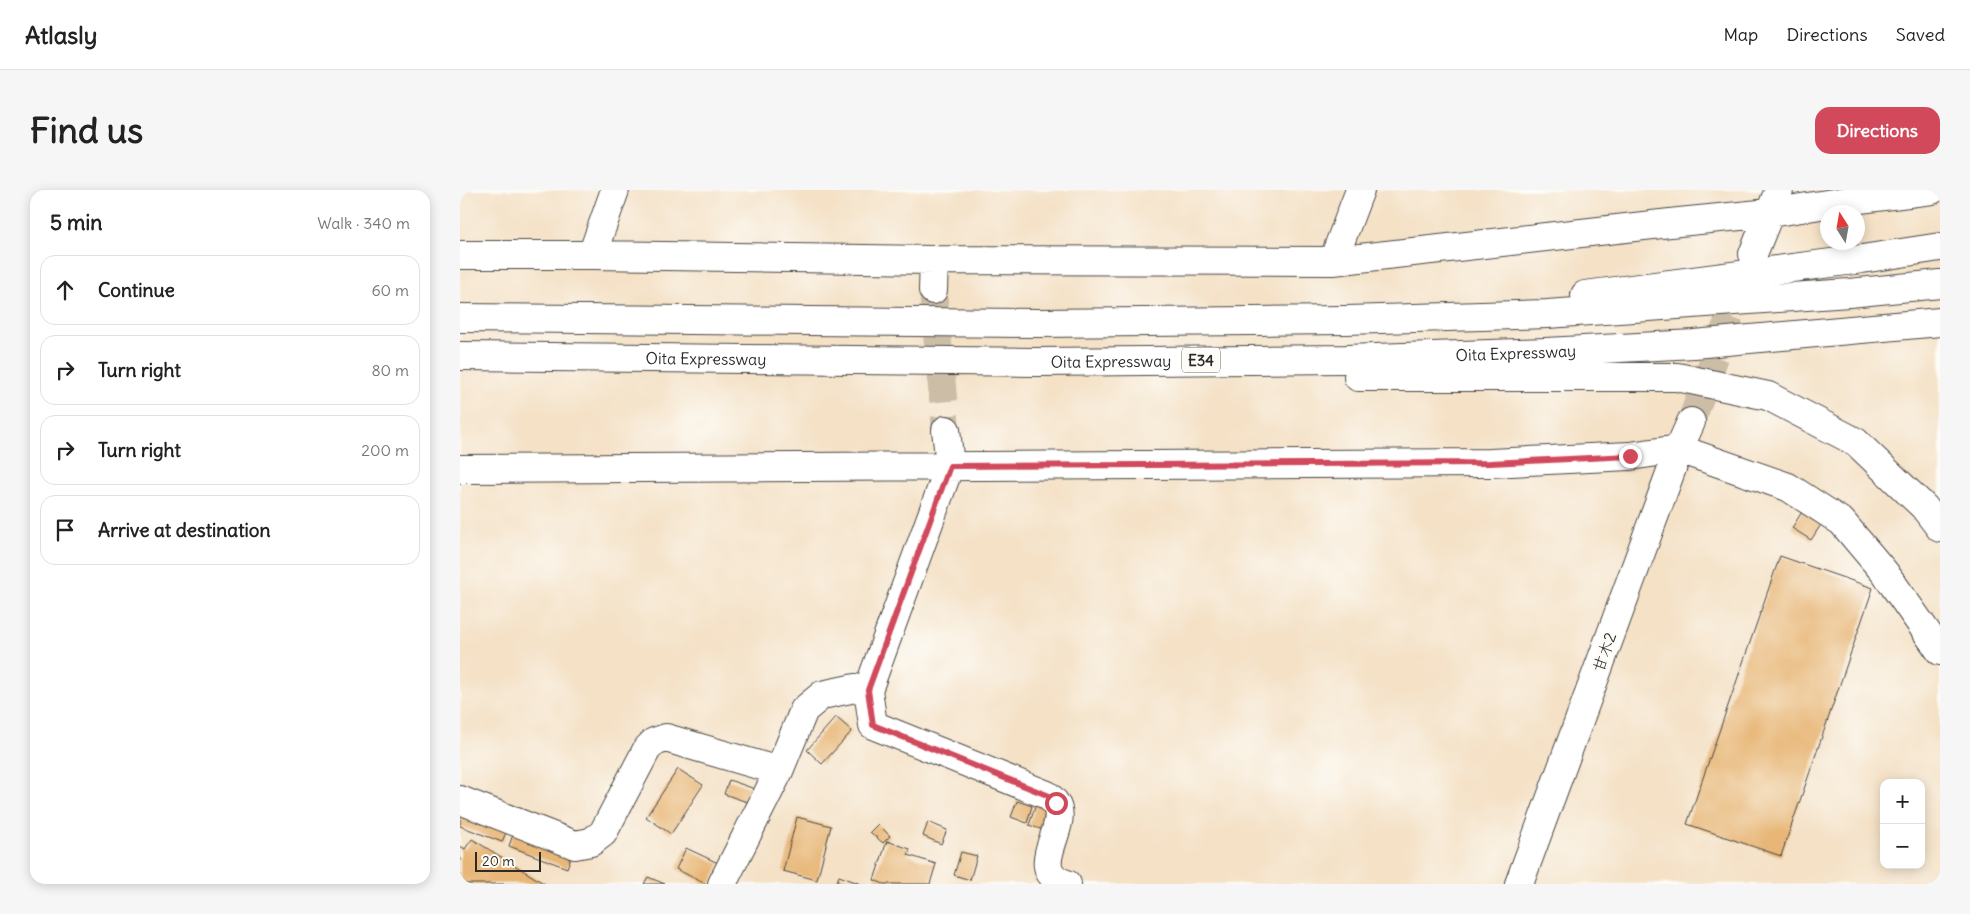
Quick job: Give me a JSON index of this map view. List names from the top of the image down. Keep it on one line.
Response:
{"streets":{"main road":["Oita Expressway","E34","甘木2"]},"scale_bar":"20 m","north":"top","page":{"header":"Atlasly","nav":["Map","Directions","Saved"],"buttons":"Directions","title":"Find us","heading":["5 min","Walk · 340 m"],"list":[["Continue","60 m"],["Turn right","80 m"],["Turn right","200 m"],"Arrive at destination"],"map_buttons":["+","−"],"scale":"20 m"}}
